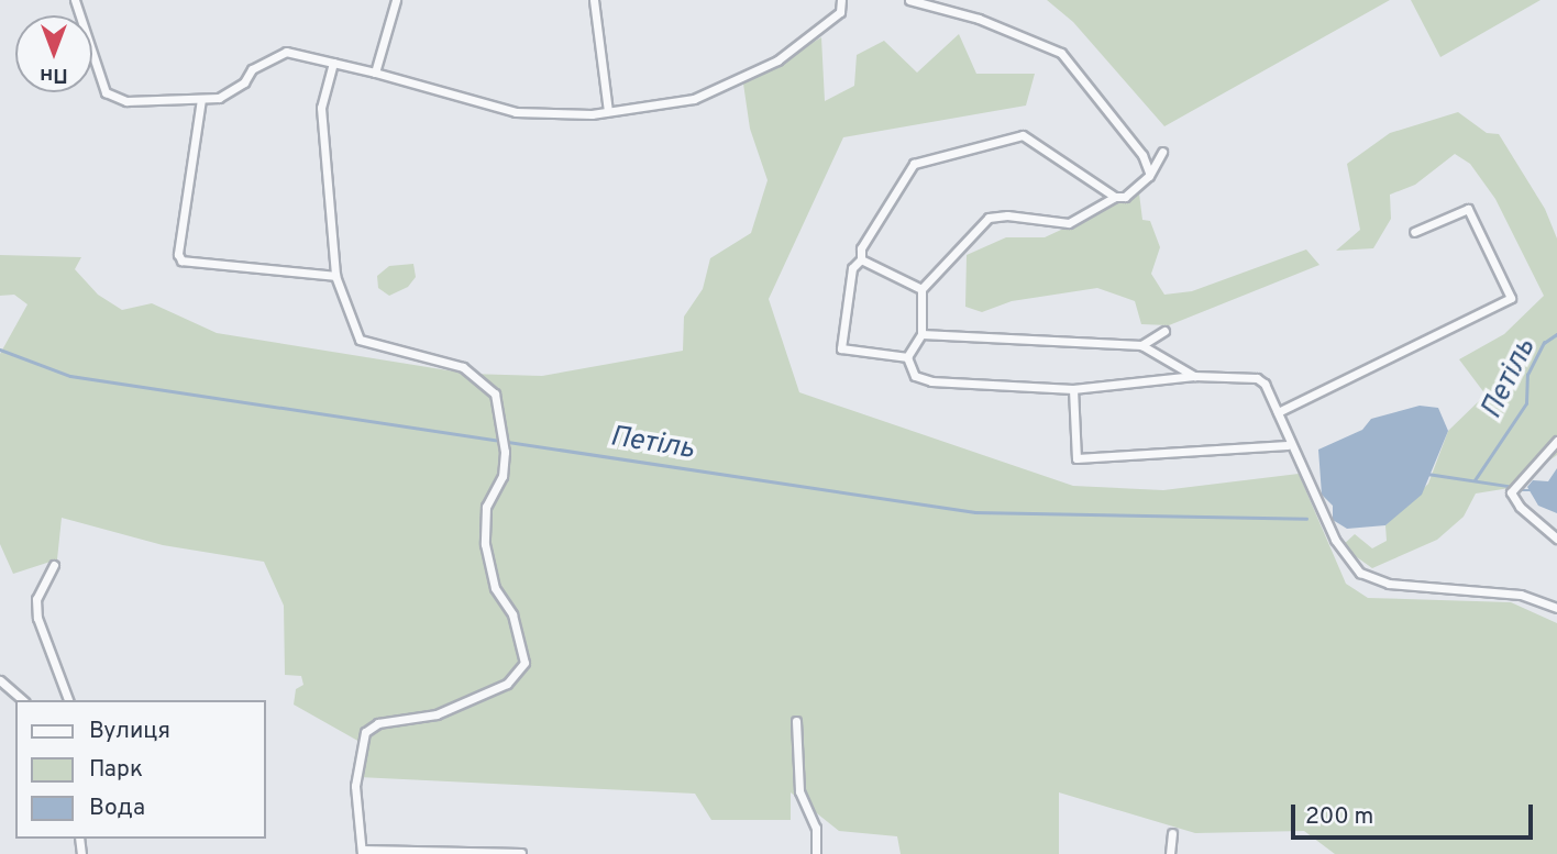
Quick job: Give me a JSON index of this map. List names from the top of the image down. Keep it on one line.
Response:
{"water":["Петіль"],"legend":["Вулиця","Парк","Вода"],"scale_bar":"200 m","north":"bottom"}
